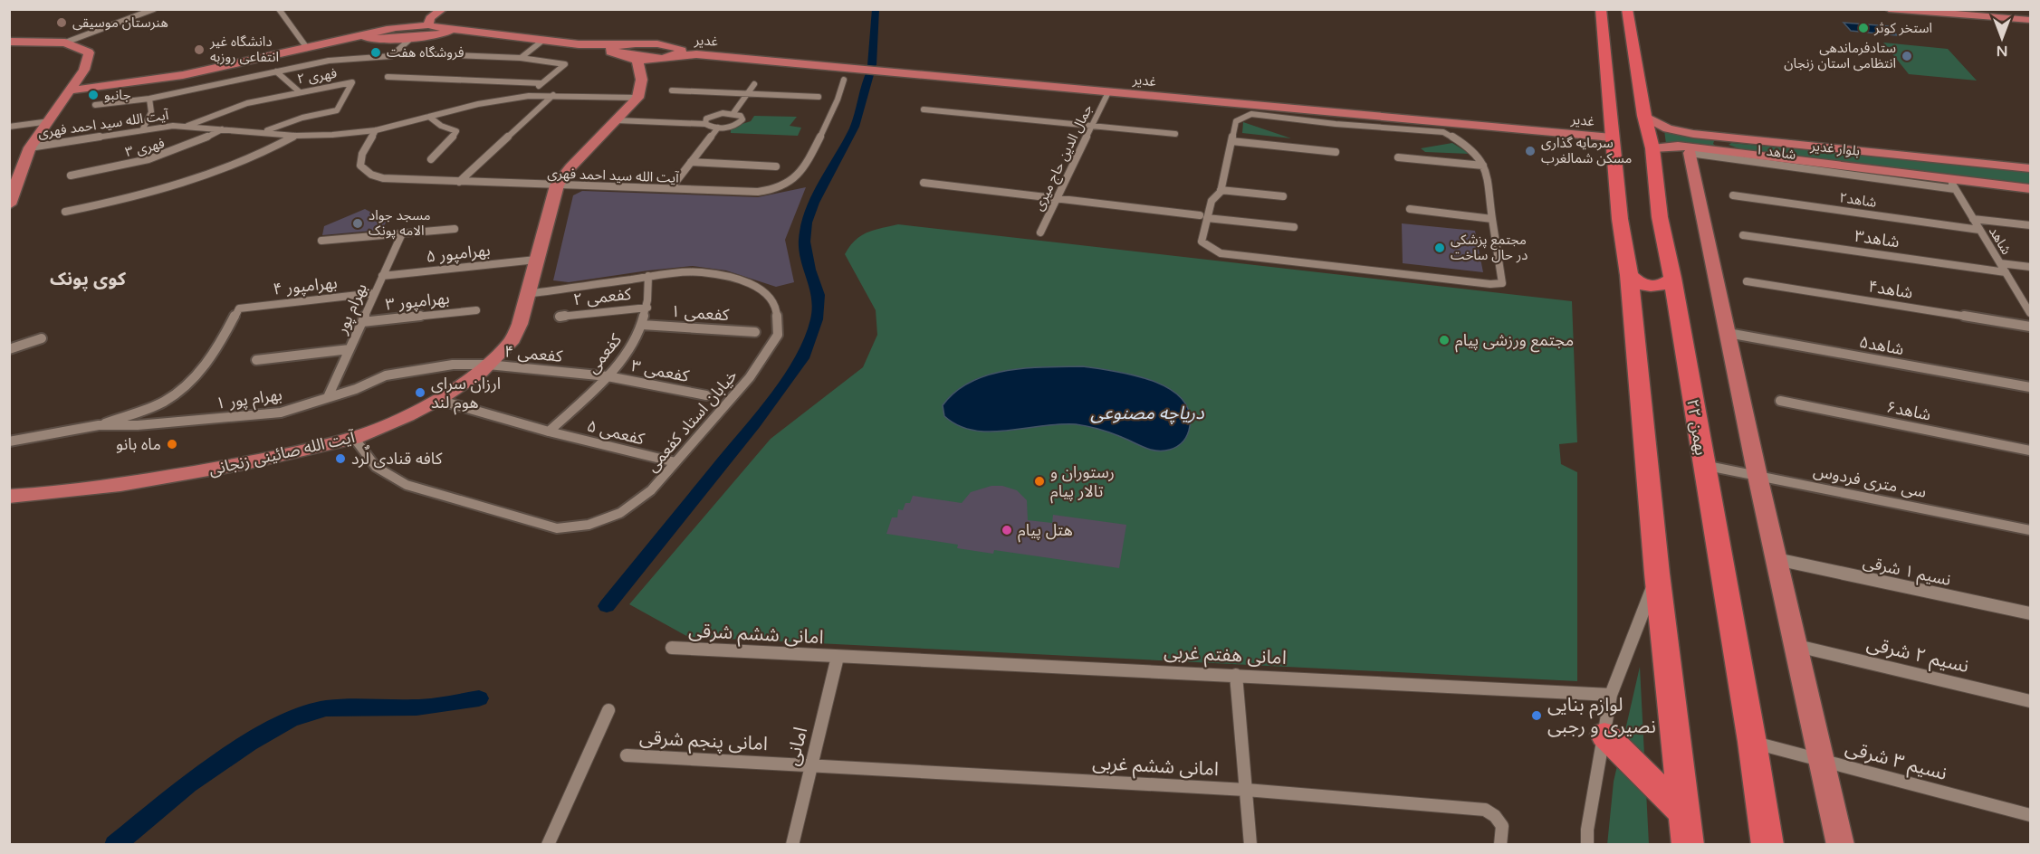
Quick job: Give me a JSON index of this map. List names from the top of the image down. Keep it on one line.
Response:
{"streets":{"highway":["۲۲ بهمن"],"main road":["غدیر","بلوار غدیر","آیت الله صائینی زنجانی"],"street":["فهری ۲","آیت الله سید احمد فهری","فهری ۳","شاهد ۱","جمال الدین حاج میری","شاهد۲","شاهد۳","شاهد","بهرامپور ۵","بهرامپور ۴","شاهد۴","کفعمی ۲","بهرامپور ۳","بهرام پور","کفعمی ۱","شاهد۵","کفعمی ۴","کفعمی","کفعمی ۳","بهرام پور ۱","شاهد۶","خیابان استاد کفعمی","کفعمی ۵","سی متری فردوس","نسیم ۱ شرقی","امانی ششم شرقی","امانی هفتم غربی","نسیم ۲ شرقی","امانی پنجم شرقی","امانی","نسیم ۳ شرقی","امانی ششم غربی"]},"crossings":[["غدیر","جمال الدین حاج میری"],["فهری ۲","آیت الله سید احمد فهری"],["آیت الله سید احمد فهری","فهری ۳"],["آیت الله سید احمد فهری","آیت الله صائینی زنجانی"],["بلوار غدیر","شاهد ۱"],["بلوار غدیر","شاهد"],["بلوار غدیر","۲۲ بهمن"],["شاهد ۱","شاهد"],["شاهد۲","شاهد"],["شاهد۳","شاهد"],["بهرامپور ۵","بهرام پور"],["بهرامپور ۵","آیت الله صائینی زنجانی"],["بهرامپور ۴","بهرام پور"],["بهرامپور ۴","بهرام پور ۱"],["کفعمی ۲","کفعمی"],["بهرامپور ۳","بهرام پور"],["بهرام پور","بهرام پور ۱"],["کفعمی ۱","کفعمی"],["کفعمی ۴","کفعمی"],["کفعمی ۴","کفعمی ۳"],["کفعمی ۴","بهرام پور ۱"],["کفعمی ۴","آیت الله صائینی زنجانی"],["کفعمی","کفعمی ۳"],["کفعمی","خیابان استاد کفعمی"],["کفعمی","کفعمی ۵"],["بهرام پور ۱","آیت الله صائینی زنجانی"],["خیابان استاد کفعمی","کفعمی ۵"],["خیابان استاد کفعمی","آیت الله صائینی زنجانی"],["۲۲ بهمن","سی متری فردوس"],["۲۲ بهمن","نسیم ۳ شرقی"],["کفعمی ۵","آیت الله صائینی زنجانی"],["امانی ششم شرقی","امانی هفتم غربی"],["امانی ششم شرقی","امانی"],["امانی هفتم غربی","امانی"],["امانی پنجم شرقی","امانی"],["امانی پنجم شرقی","امانی ششم غربی"],["امانی","امانی ششم غربی"]],"districts":["کوی پونک"],"water":["دریاچه مصنوعی"],"places":["هنرستان موسیقی","استخر کوثر","دانشگاه غیر انتفاعی روزبه","فروشگاه هفت","ستادفرماندهی انتظامی استان زنجان","جانبو","سرمایه گذاری مسکن شمالغرب","مسجد جواد الامه پونک","مجتمع پزشکی در حال ساخت","مجتمع ورزشی پیام","ارزان سرای هوم لند","ماه بانو","کافه قنادی لٌرد","رستوران و تالار پیام","هتل پیام","لوازم بنایی نصیری و رجبی"],"north":"bottom"}
